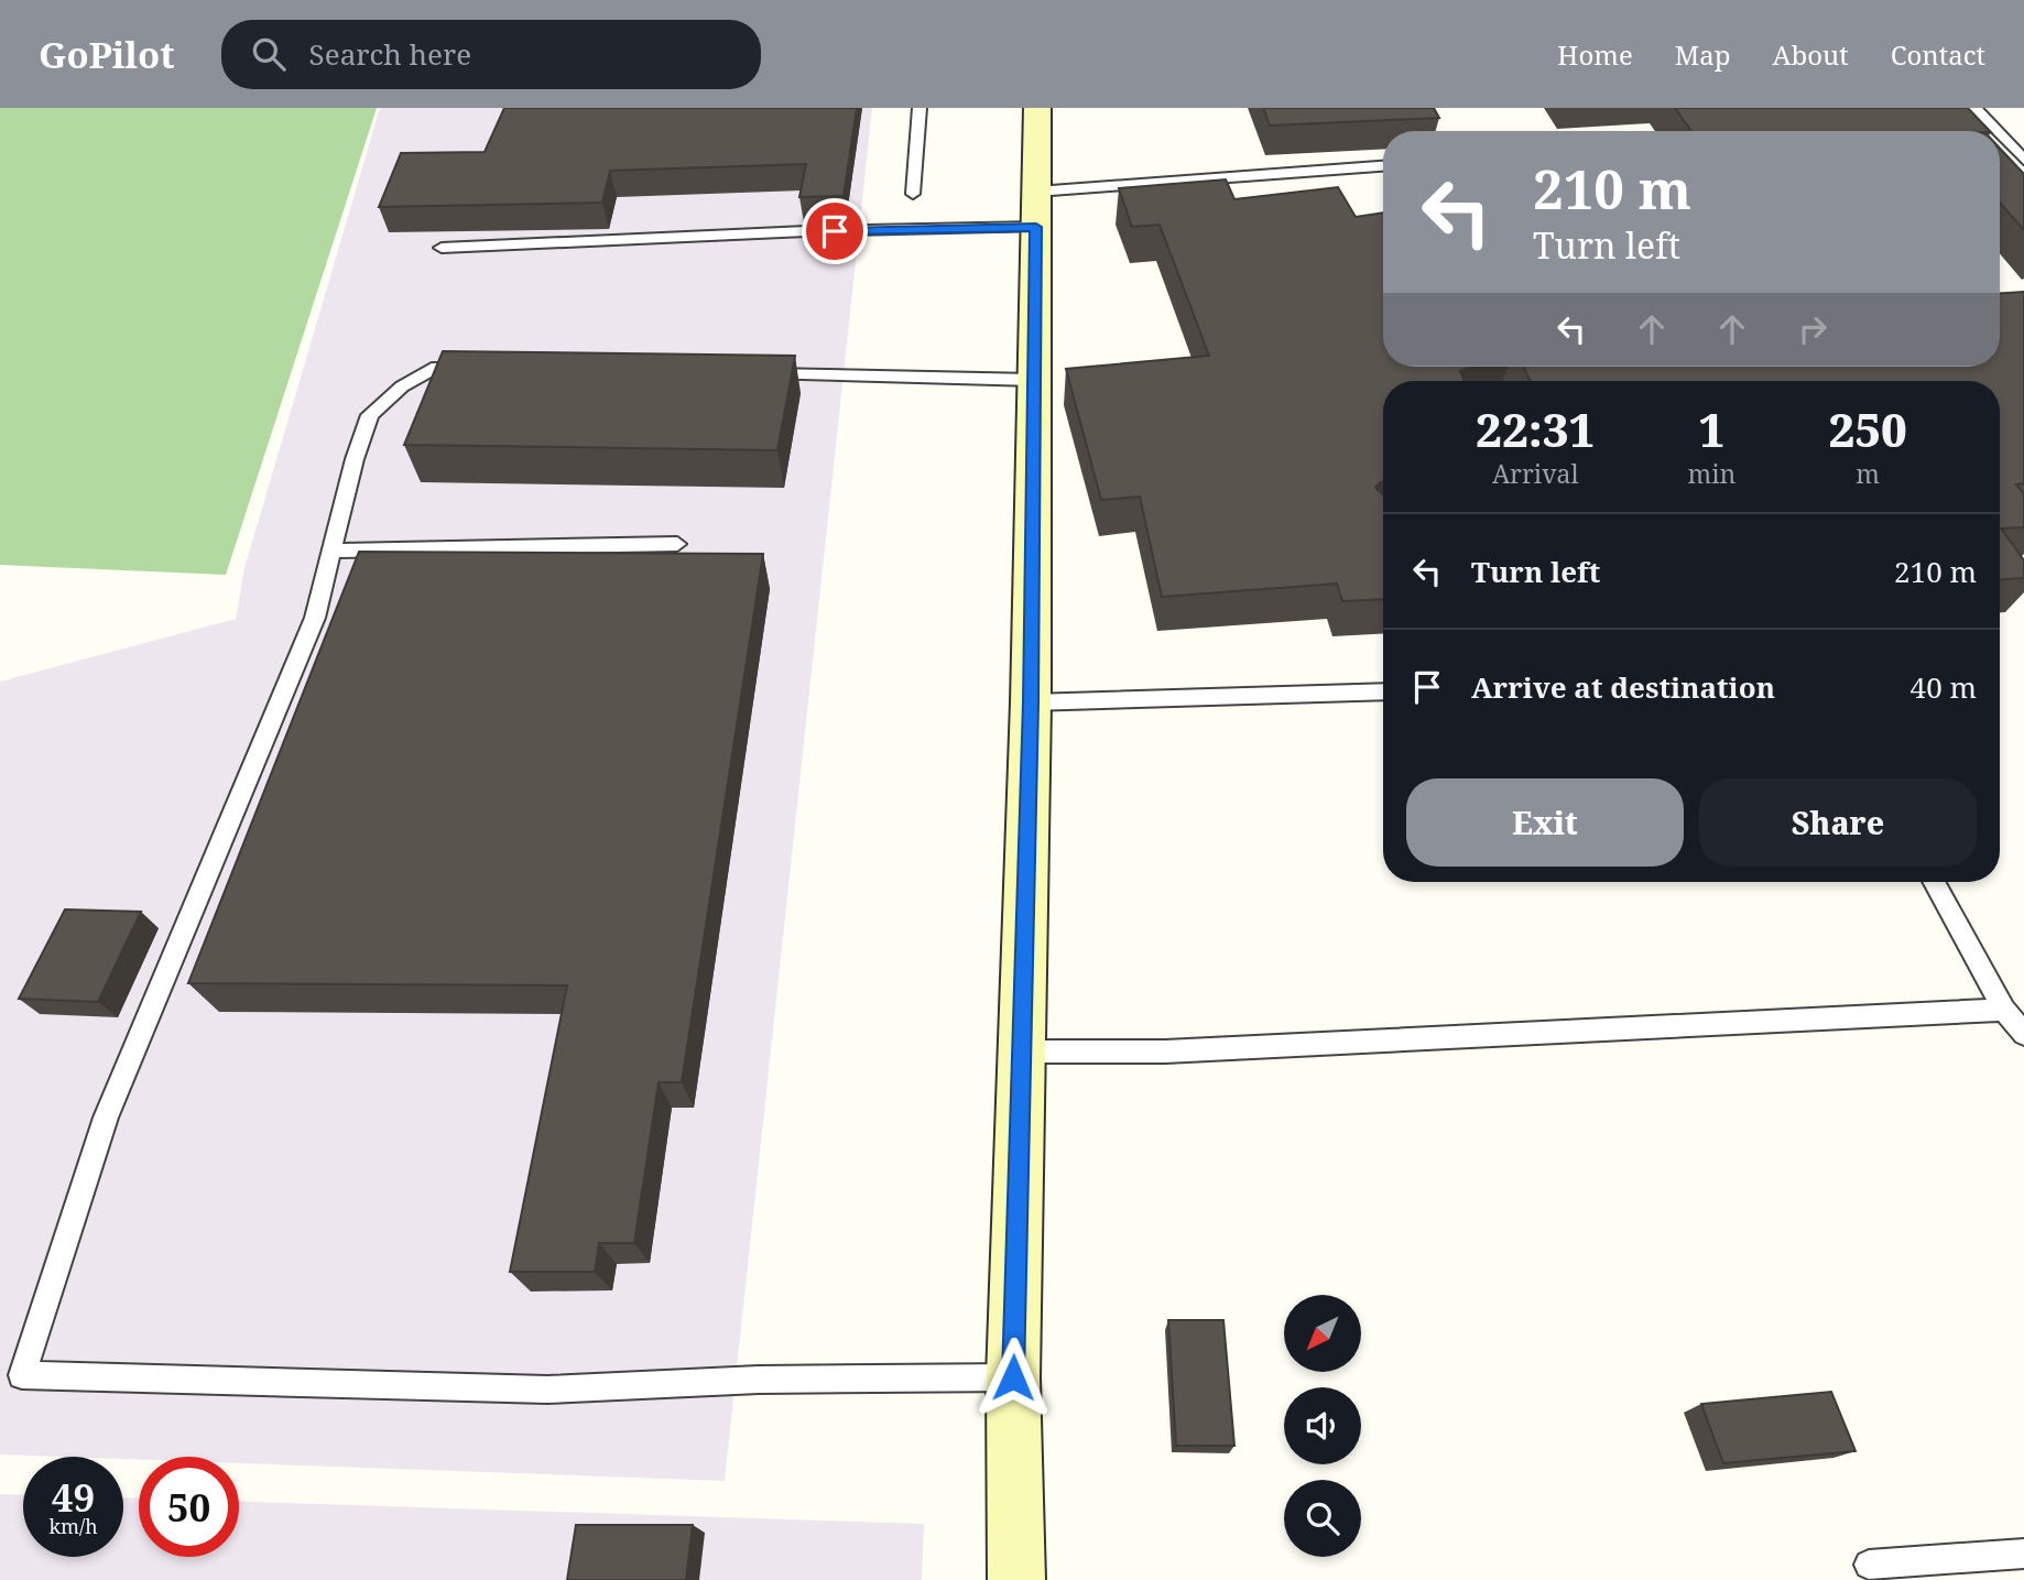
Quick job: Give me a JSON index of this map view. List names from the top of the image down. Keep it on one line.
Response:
{"north":"bottom left","page":{"header":"GoPilot","search":"Search here","nav":["Home","Map","About","Contact"],"turn":["210 m","Turn left"],"eta":["22:31","Arrival","1","min","250","m"],"list":[{"name":"Turn left","value":"210 m"},{"name":"Arrive at destination","value":"40 m"}],"buttons":["Exit","Share"],"speed":"49 km/h","limit":"50"}}
